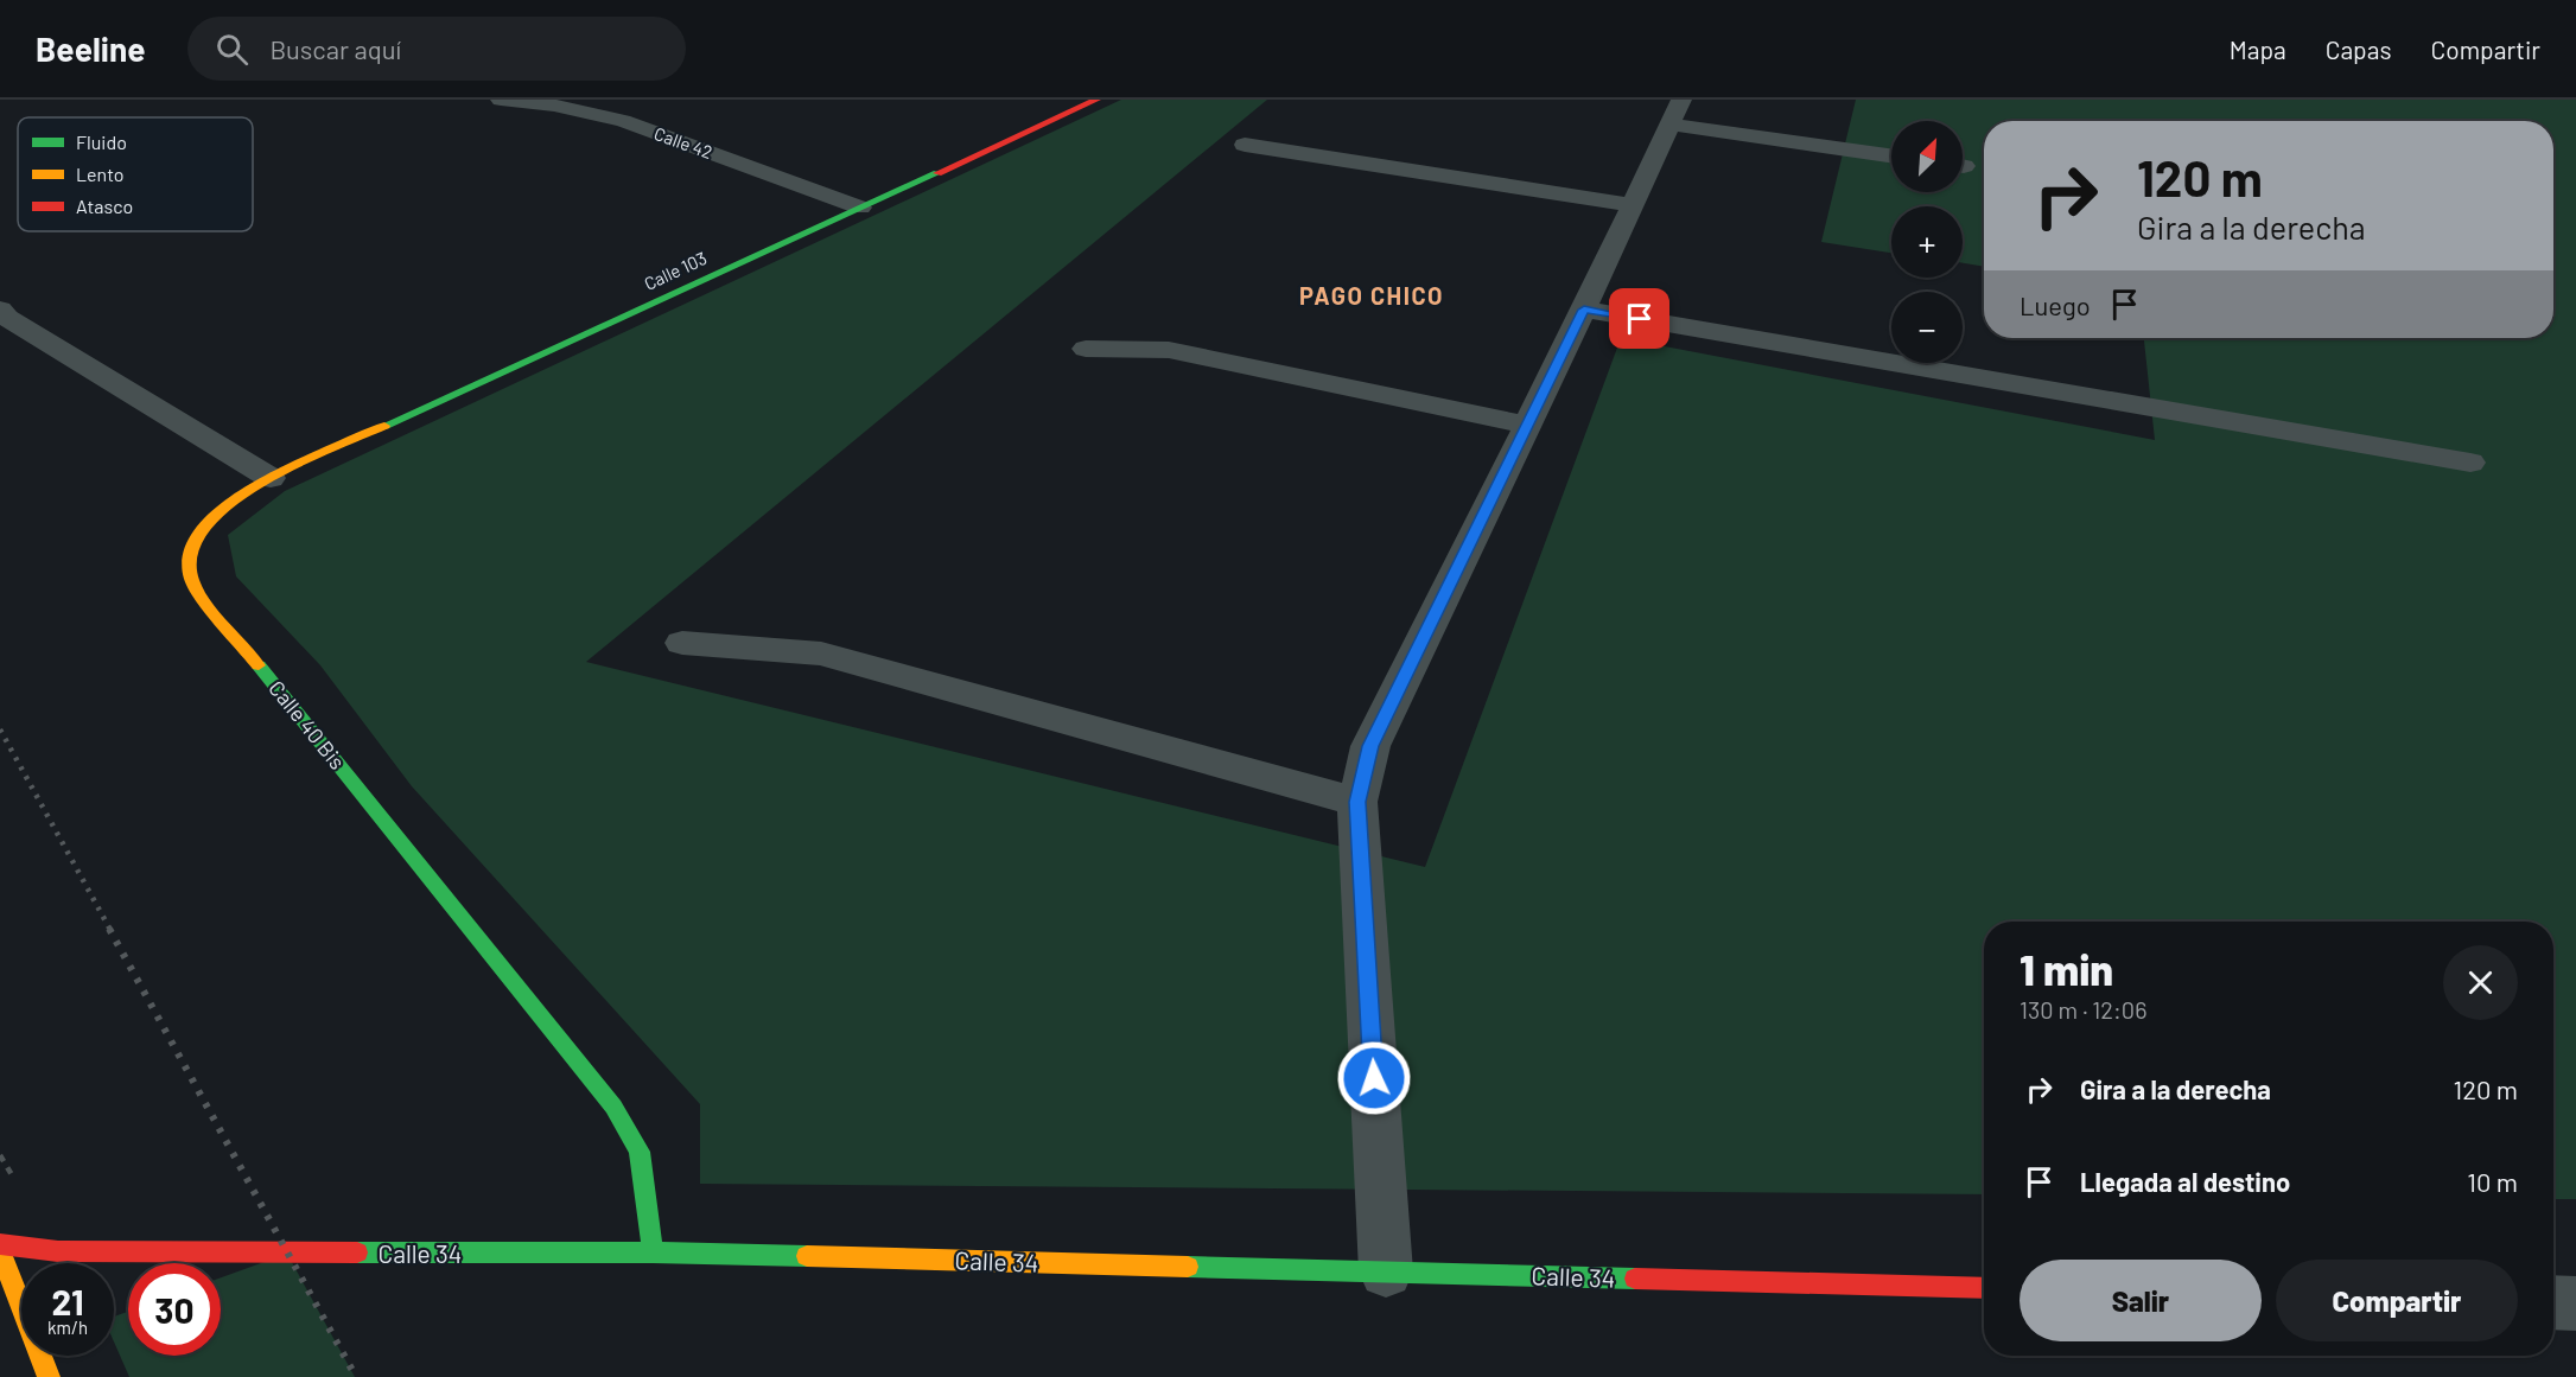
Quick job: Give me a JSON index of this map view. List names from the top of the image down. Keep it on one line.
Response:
{"streets":{"street":["Calle 42","Calle 103","Calle 40 Bis","Calle 34"]},"crossings":[["Calle 42","Calle 103"],["Calle 103","Calle 40 Bis"],["Calle 40 Bis","Calle 34"]],"districts":["PAGO CHICO"],"legend":["Fluido","Lento","Atasco"],"north":"top right","page":{"header":"Beeline","search":"Buscar aquí","nav":["Mapa","Capas","Compartir"],"map_buttons":["+","−"],"turn":["120 m","Gira a la derecha"],"then":"Luego","heading":["1 min","130 m · 12:06"],"list":[{"name":"Gira a la derecha","value":"120 m"},{"name":"Llegada al destino","value":"10 m"}],"buttons":["Salir","Compartir"],"speed":"21 km/h","limit":"30"}}
